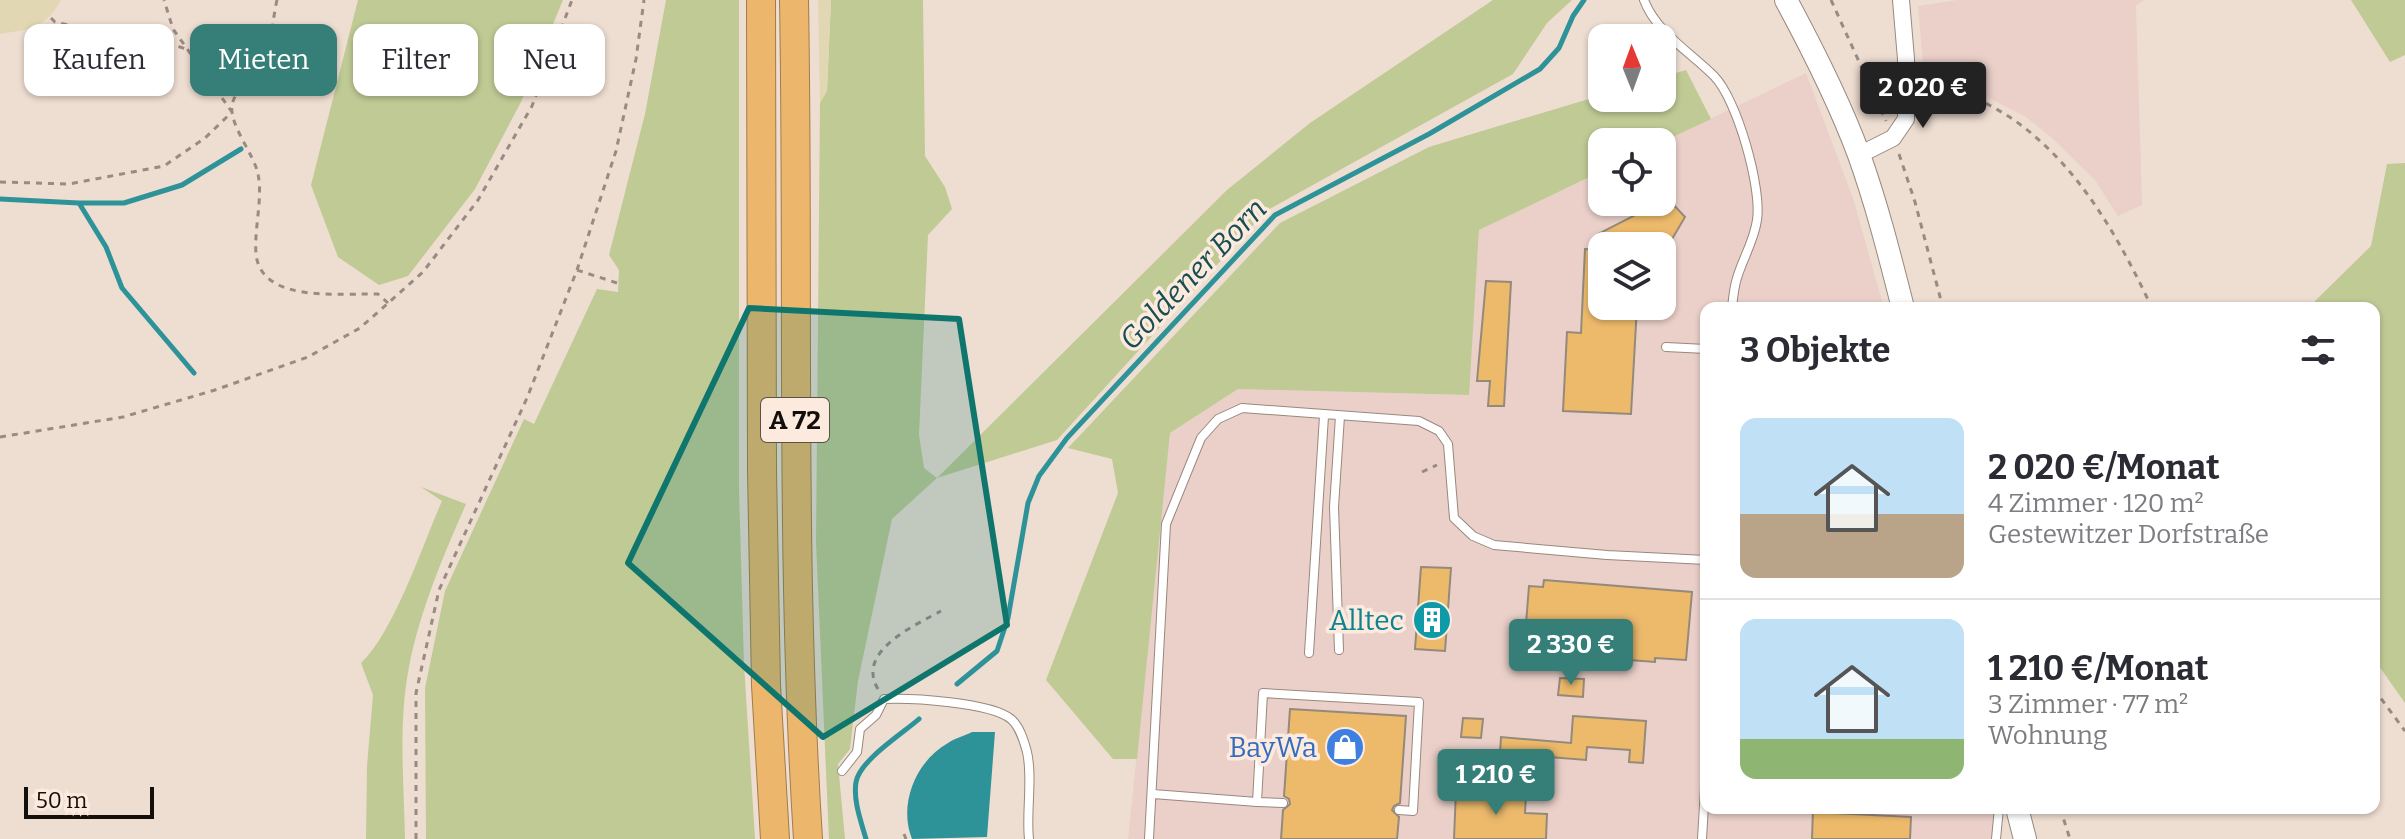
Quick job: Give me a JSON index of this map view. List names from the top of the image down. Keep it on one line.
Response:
{"streets":{"highway":["A 72"]},"water":["Goldener Born"],"places":{"building":["Alltec"],"shop":["BayWa"]},"scale_bar":"50 m","north":"top","page":{"chip":["Kaufen","Mieten","Filter","Neu"],"price":["2 020 €","2 330 €","1 210 €"],"heading":"3 Objekte","list":[{"name":"2 020 €/Monat","note":"4 Zimmer · 120 m² · Gestewitzer Dorfstraße"},{"name":"1 210 €/Monat","note":"3 Zimmer · 77 m² · Wohnung"}],"scale":"50 m"}}
